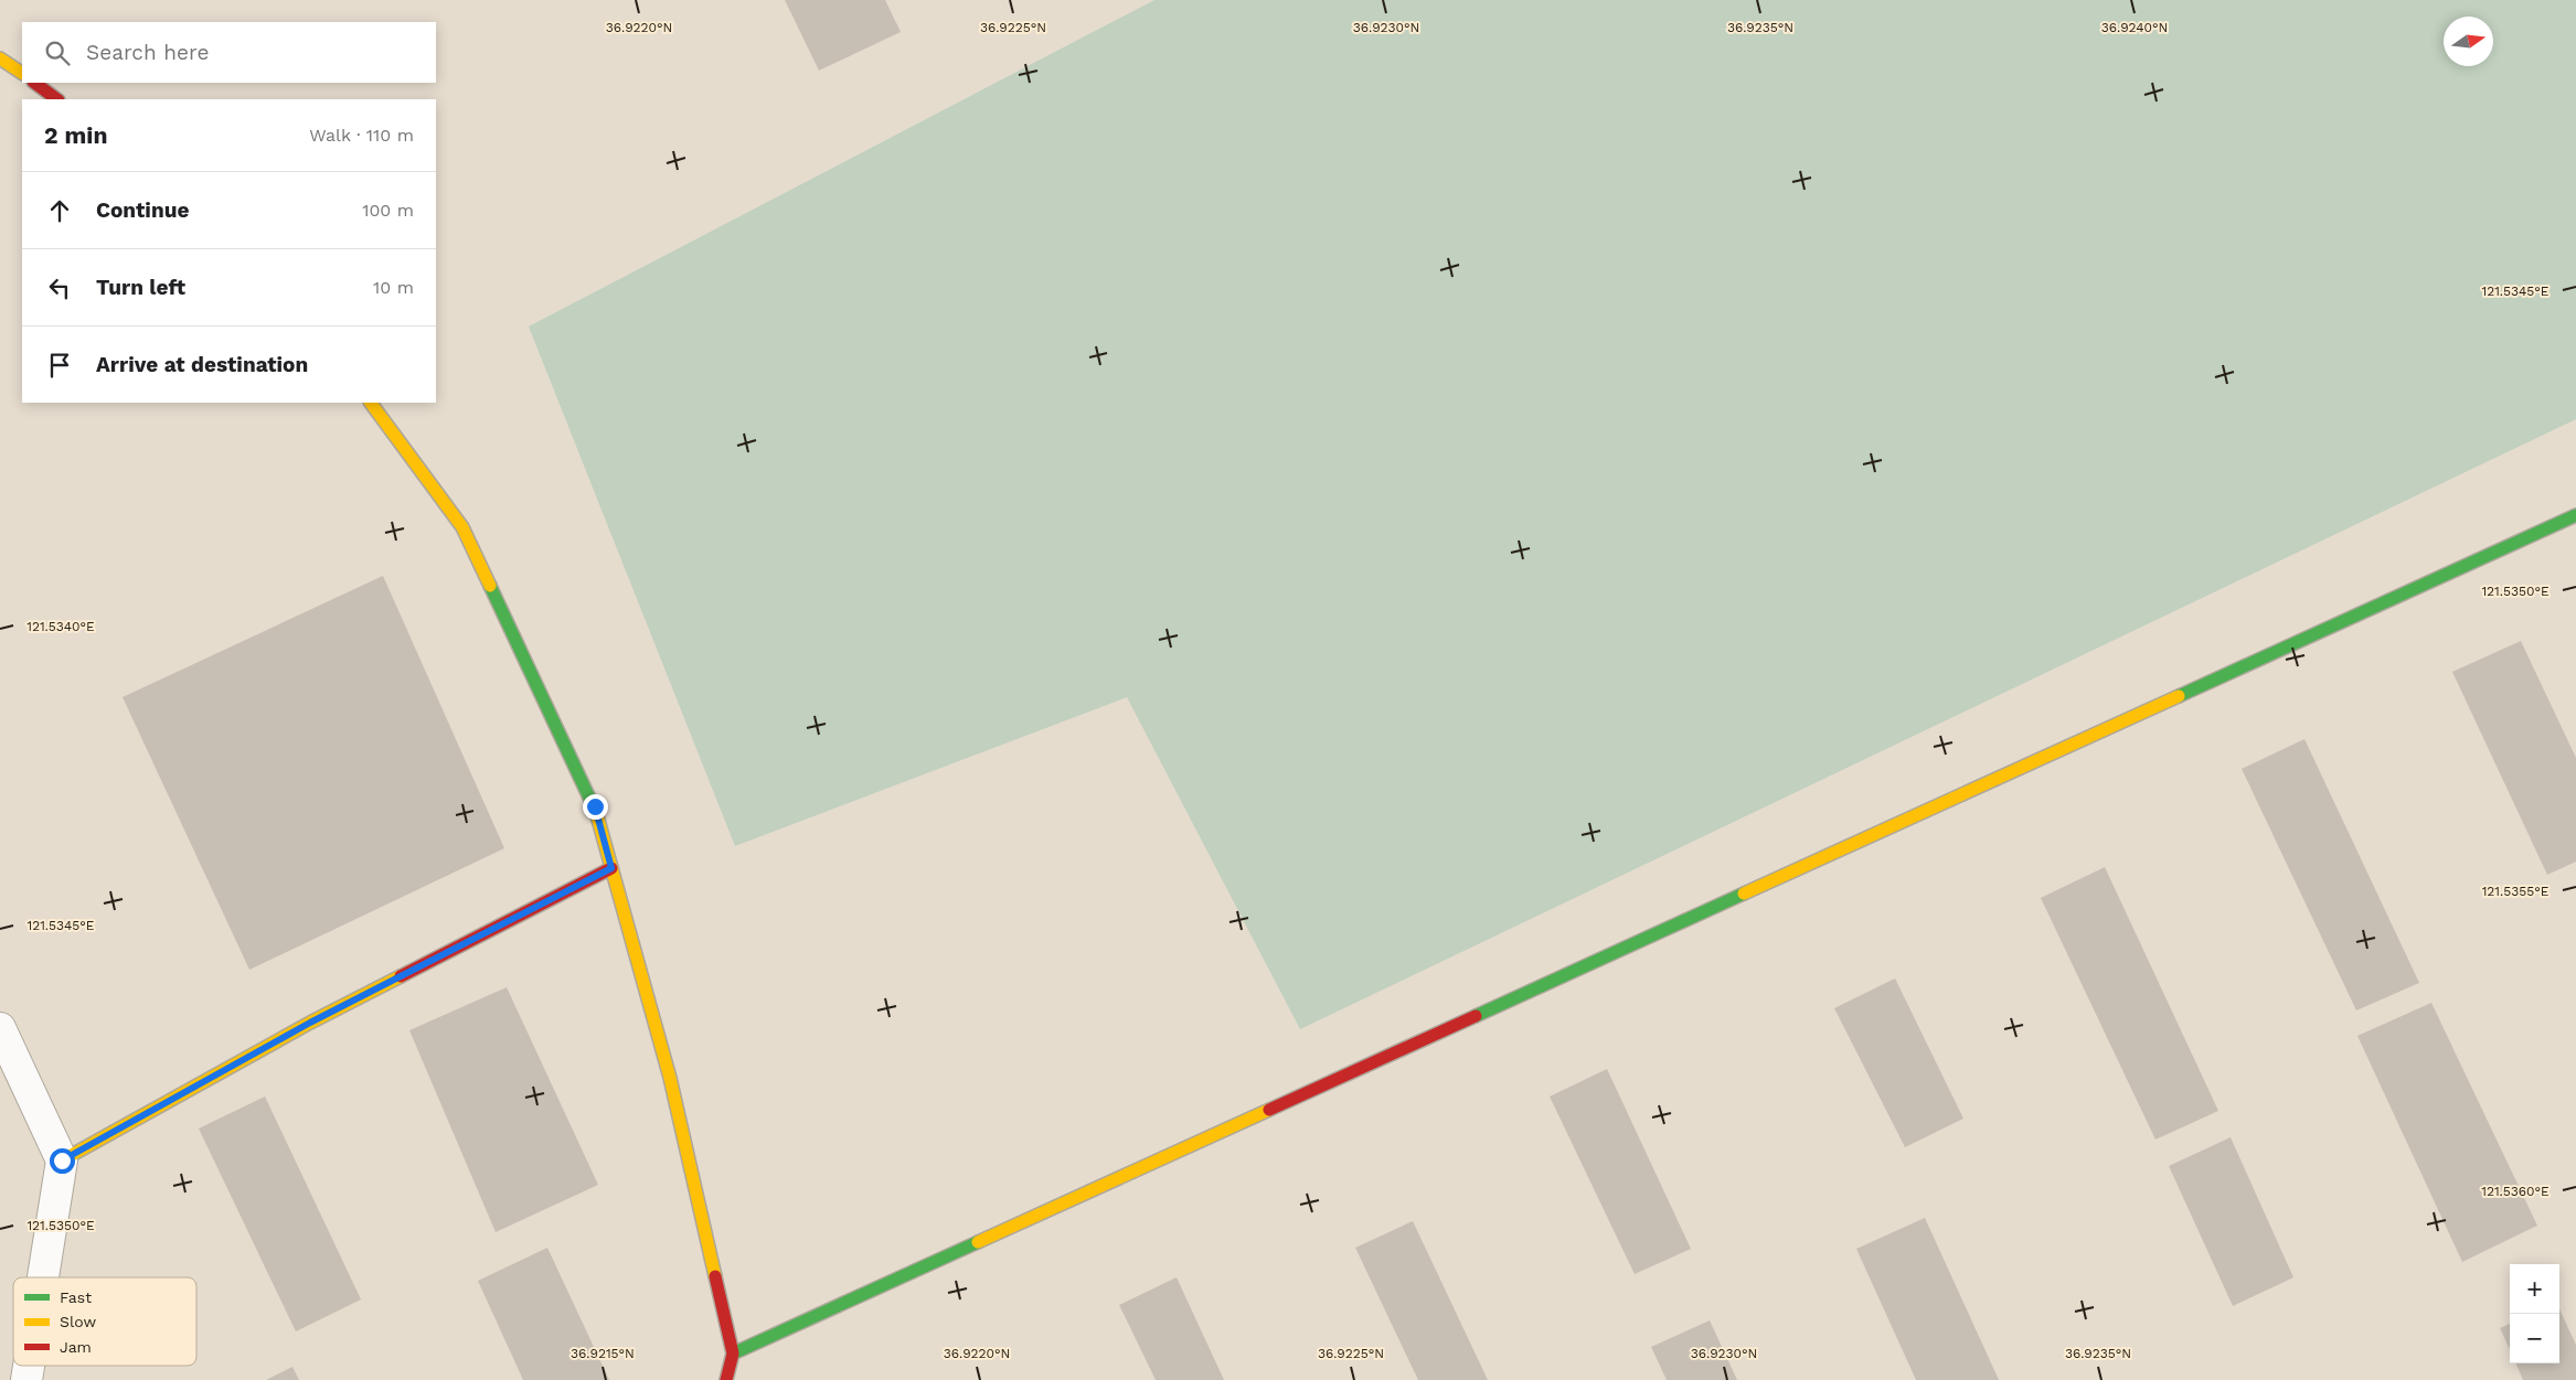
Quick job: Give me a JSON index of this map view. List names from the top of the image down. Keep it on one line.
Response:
{"legend":["Fast","Slow","Jam"],"north":"right","page":{"search":"Search here","heading":["2 min","Walk · 110 m"],"list":[["Continue","100 m"],["Turn left","10 m"],"Arrive at destination"],"map_buttons":["+","−"]},"coordinates":["36.9220°N","36.9225°N","36.9230°N","36.9235°N","36.9240°N","121.5345°E","121.5350°E","121.5340°E","121.5355°E","121.5360°E","36.9215°N"]}
